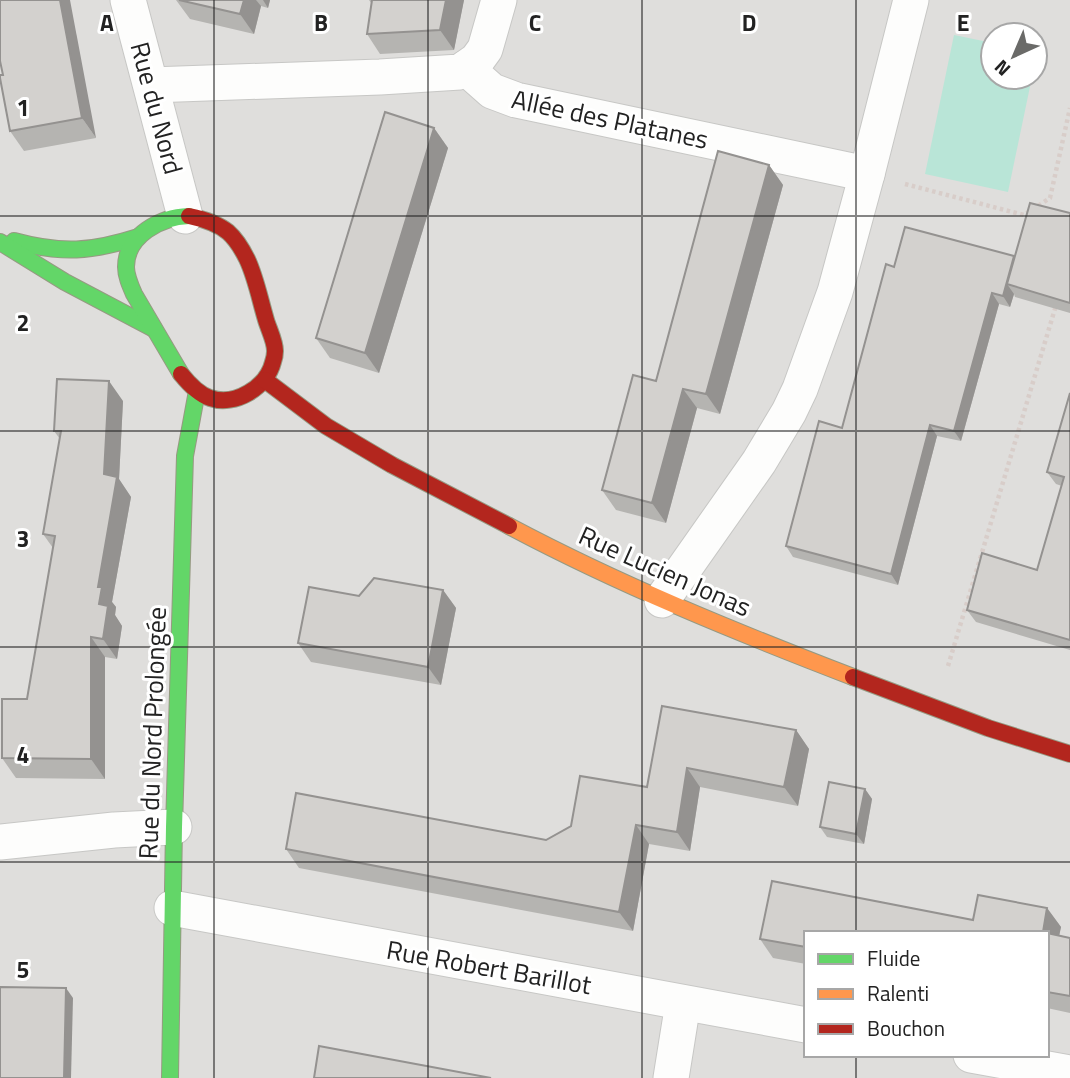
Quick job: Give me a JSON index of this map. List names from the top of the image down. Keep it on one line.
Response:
{"streets":{"street":["Rue du Nord","Allée des Platanes","Rue Lucien Jonas","Rue du Nord Prolongée","Rue Robert Barillot"]},"crossings":[["Rue du Nord","Rue Lucien Jonas"],["Rue du Nord","Rue du Nord Prolongée"],["Rue Lucien Jonas","Rue du Nord Prolongée"],["Rue du Nord Prolongée","Rue Robert Barillot"]],"legend":["Fluide","Ralenti","Bouchon"],"north":"bottom left","grid":{"columns":["A","B","C","D","E"],"rows":["1","2","3","4","5"]}}
